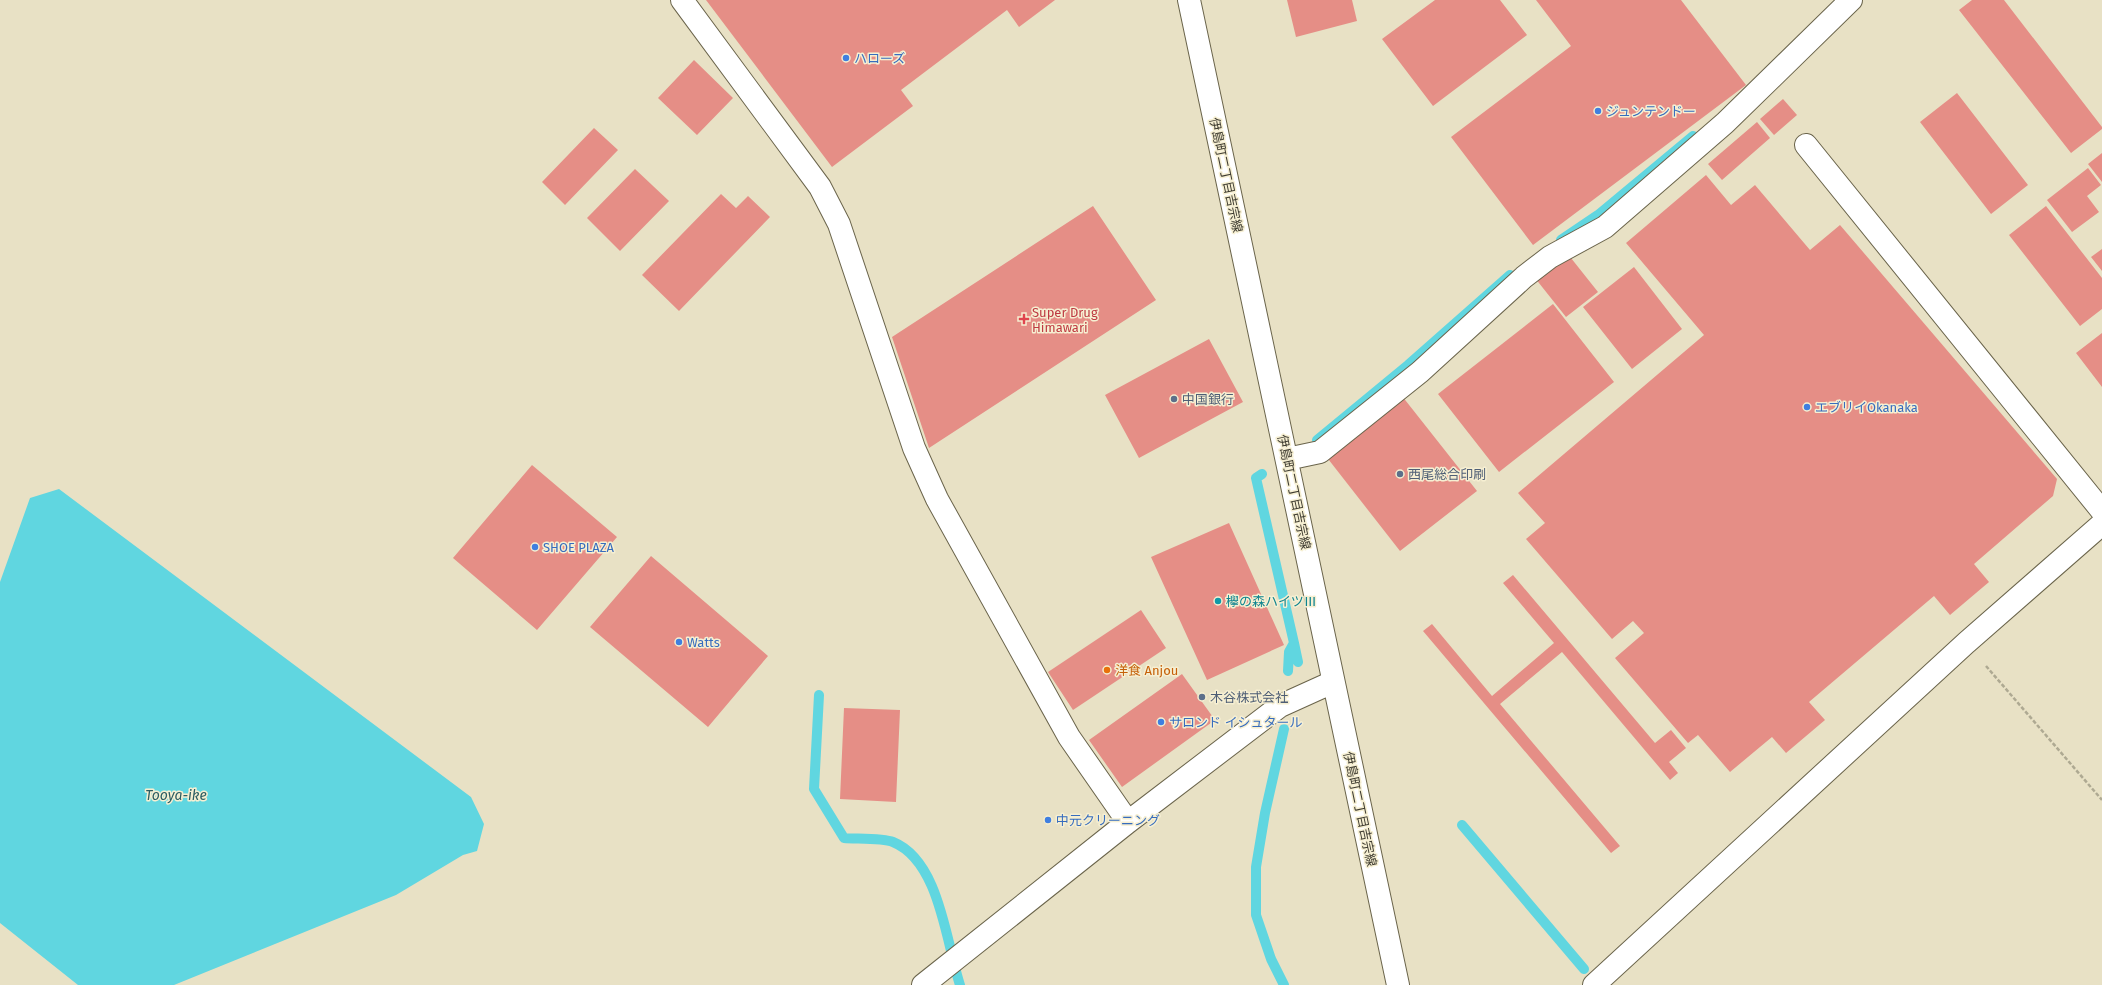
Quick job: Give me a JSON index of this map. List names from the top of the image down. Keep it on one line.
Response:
{"streets":{"street":["伊島町二丁目吉宗線"]},"water":["Tooya-ike"],"places":{"other":["ハローズ","ジュンテンドー","中国銀行","エブリイOkanaka","西尾総合印刷","SHOE PLAZA","欅の森ハイツⅢ","Watts","洋食 Anjou","木谷株式会社","サロンド イシュタール","中元クリーニング"],"health":["Super Drug Himawari"]}}
